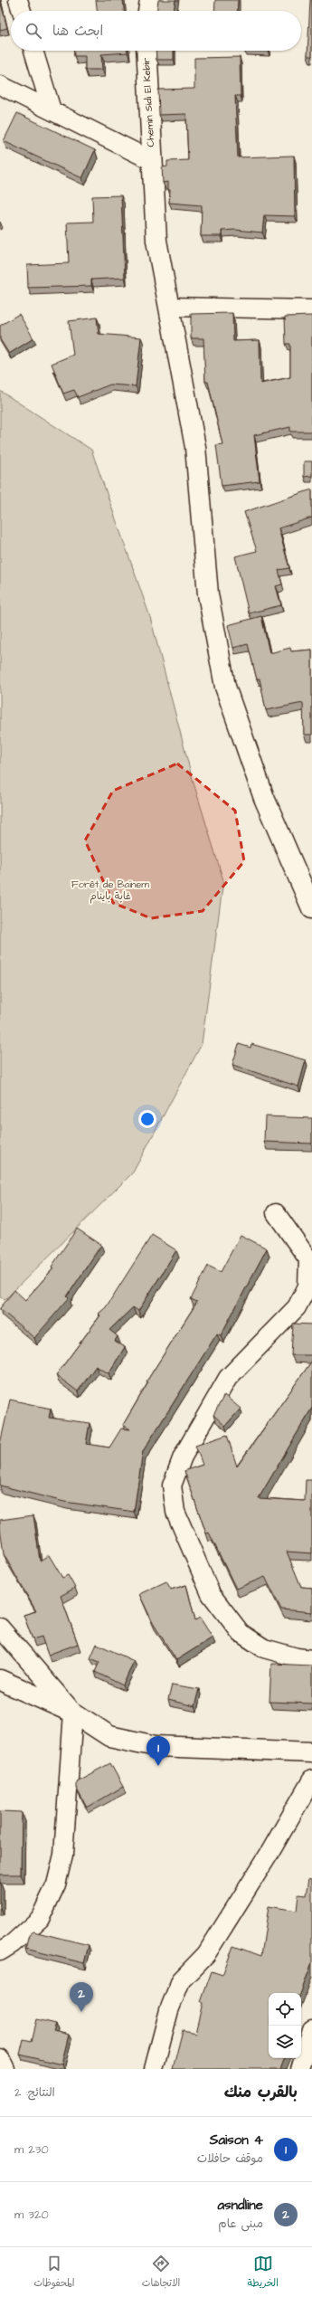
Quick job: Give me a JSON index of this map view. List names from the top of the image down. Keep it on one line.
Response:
{"streets":{"street":["Chemin Sidi El Kebir"]},"parks":["Forêt de Baïnem غابة باينام"],"page":{"search":"ابحث هنا","pins":["1","2"],"heading":["بالقرب منك","النتائج: 2"],"list":[{"mark":"1","name":"4 Saison","note":"موقف حافلات","value":"230 m"},{"mark":"2","name":"asndline","note":"مبنى عام","value":"320 m"}],"nav":["الخريطة","الاتجاهات","المحفوظات"]}}
